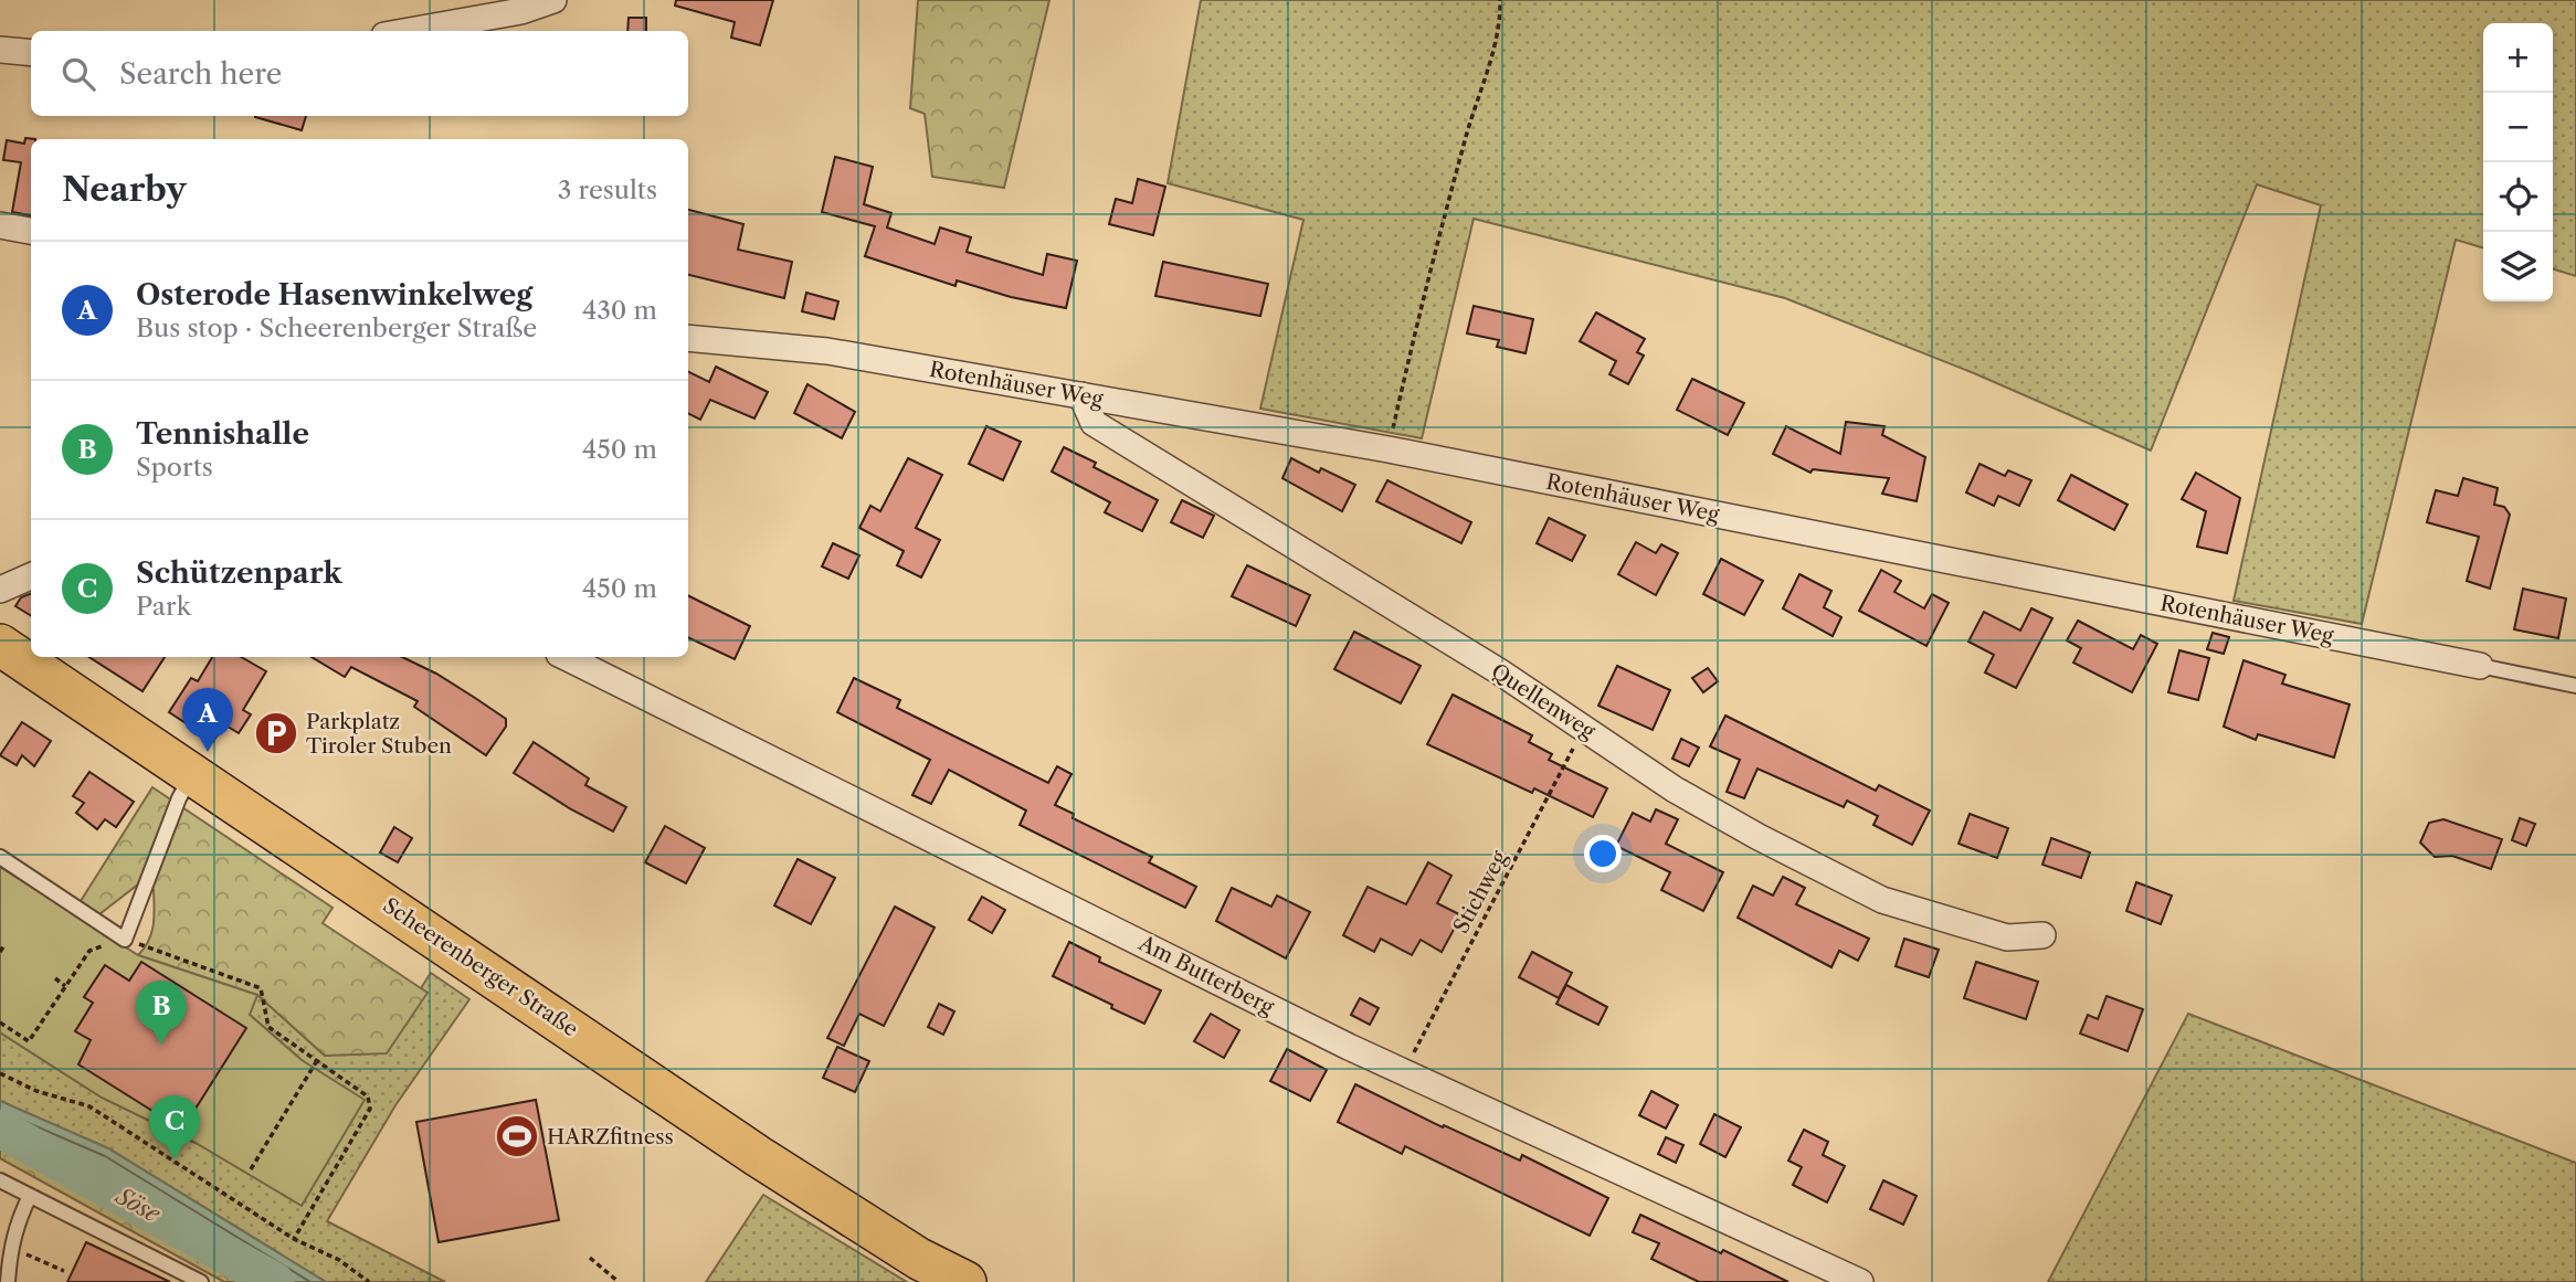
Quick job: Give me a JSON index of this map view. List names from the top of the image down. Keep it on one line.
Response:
{"streets":{"main road":["Scheerenberger Straße"],"street":["Rotenhäuser Weg","Quellenweg","Am Butterberg"],"path":["Stichweg"]},"crossings":[["Rotenhäuser Weg","Quellenweg"],["Quellenweg","Stichweg"],["Stichweg","Am Butterberg"]],"water":["Söse"],"places":{"parking":["Parkplatz Tiroler Stuben"],"sports":["HARZfitness"]},"page":{"map_buttons":["+","−"],"search":"Search here","heading":["Nearby","3 results"],"list":[{"mark":"A","name":"Osterode Hasenwinkelweg","note":"Bus stop · Scheerenberger Straße","value":"430 m"},{"mark":"B","name":"Tennishalle","note":"Sports","value":"450 m"},{"mark":"C","name":"Schützenpark","note":"Park","value":"450 m"}],"pins":["A","B","C"]}}
